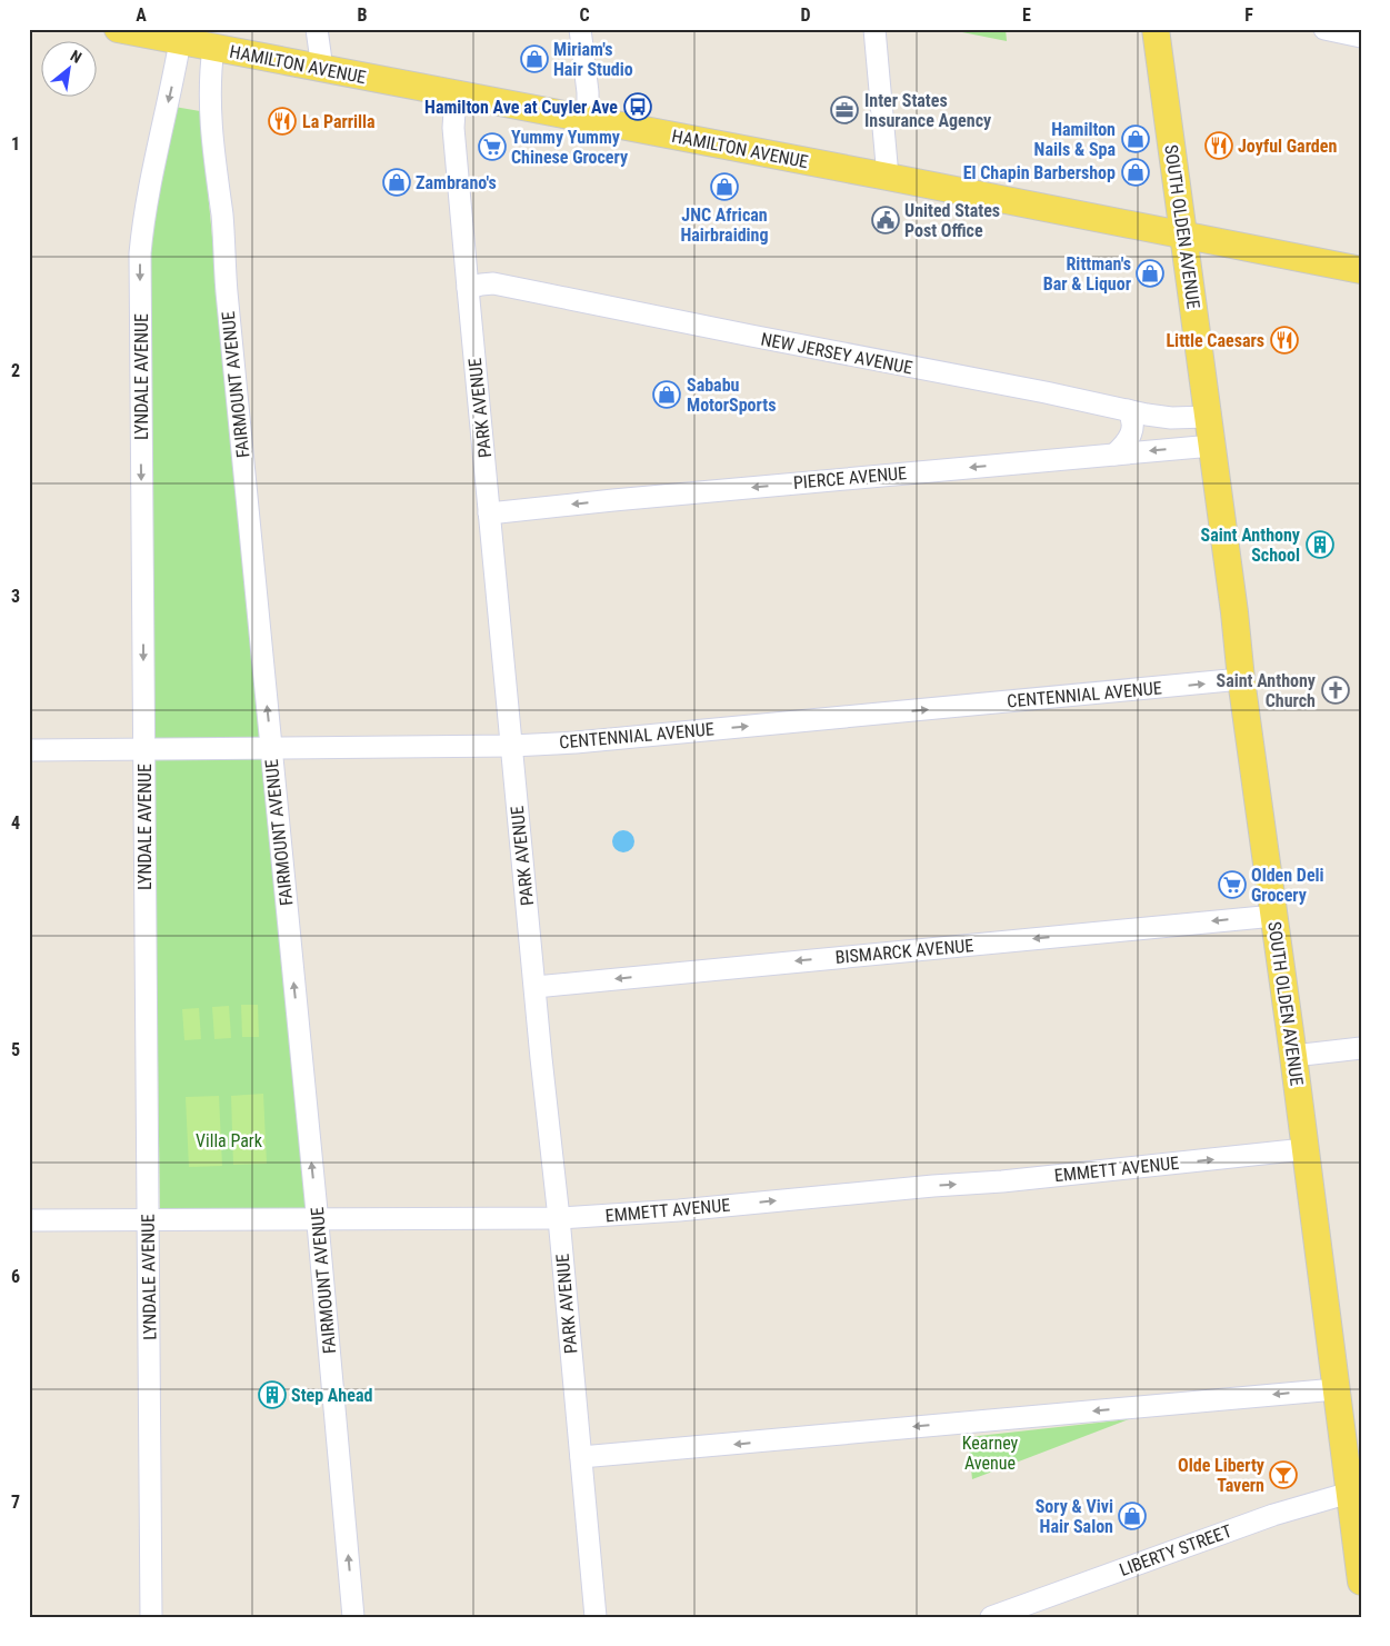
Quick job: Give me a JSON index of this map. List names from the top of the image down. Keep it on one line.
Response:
{"streets":{"main road":["HAMILTON AVENUE","SOUTH OLDEN AVENUE"],"street":["NEW JERSEY AVENUE","LYNDALE AVENUE","FAIRMOUNT AVENUE","PARK AVENUE","PIERCE AVENUE","CENTENNIAL AVENUE","BISMARCK AVENUE","EMMETT AVENUE","LIBERTY STREET"]},"crossings":[["HAMILTON AVENUE","SOUTH OLDEN AVENUE"],["HAMILTON AVENUE","LYNDALE AVENUE"],["HAMILTON AVENUE","FAIRMOUNT AVENUE"],["HAMILTON AVENUE","PARK AVENUE"],["SOUTH OLDEN AVENUE","NEW JERSEY AVENUE"],["SOUTH OLDEN AVENUE","PIERCE AVENUE"],["SOUTH OLDEN AVENUE","CENTENNIAL AVENUE"],["SOUTH OLDEN AVENUE","BISMARCK AVENUE"],["SOUTH OLDEN AVENUE","EMMETT AVENUE"],["SOUTH OLDEN AVENUE","LIBERTY STREET"],["NEW JERSEY AVENUE","PARK AVENUE"],["LYNDALE AVENUE","CENTENNIAL AVENUE"],["LYNDALE AVENUE","EMMETT AVENUE"],["FAIRMOUNT AVENUE","CENTENNIAL AVENUE"],["FAIRMOUNT AVENUE","EMMETT AVENUE"],["PARK AVENUE","PIERCE AVENUE"],["PARK AVENUE","CENTENNIAL AVENUE"],["PARK AVENUE","BISMARCK AVENUE"],["PARK AVENUE","EMMETT AVENUE"]],"one_way":["LYNDALE AVENUE","FAIRMOUNT AVENUE","PIERCE AVENUE","CENTENNIAL AVENUE","BISMARCK AVENUE","EMMETT AVENUE"],"parks":["Villa Park","Kearney Avenue"],"places":{"shop":["Miriam's Hair Studio","Hamilton Nails & Spa","El Chapin Barbershop","Zambrano's","JNC African Hairbraiding","Rittman's Bar & Liquor","Sababu MotorSports","Sory & Vivi Hair Salon"],"bus stop":["Hamilton Ave at Cuyler Ave"],"office":["Inter States Insurance Agency"],"restaurant":["La Parrilla","Joyful Garden","Little Caesars"],"supermarket":["Yummy Yummy Chinese Grocery","Olden Deli Grocery"],"public building":["United States Post Office"],"building":["Saint Anthony School","Step Ahead"],"church":["Saint Anthony Church"],"bar":["Olde Liberty Tavern"]},"north":"top right","grid":{"columns":["A","B","C","D","E","F"],"rows":["1","2","3","4","5","6","7"]}}
